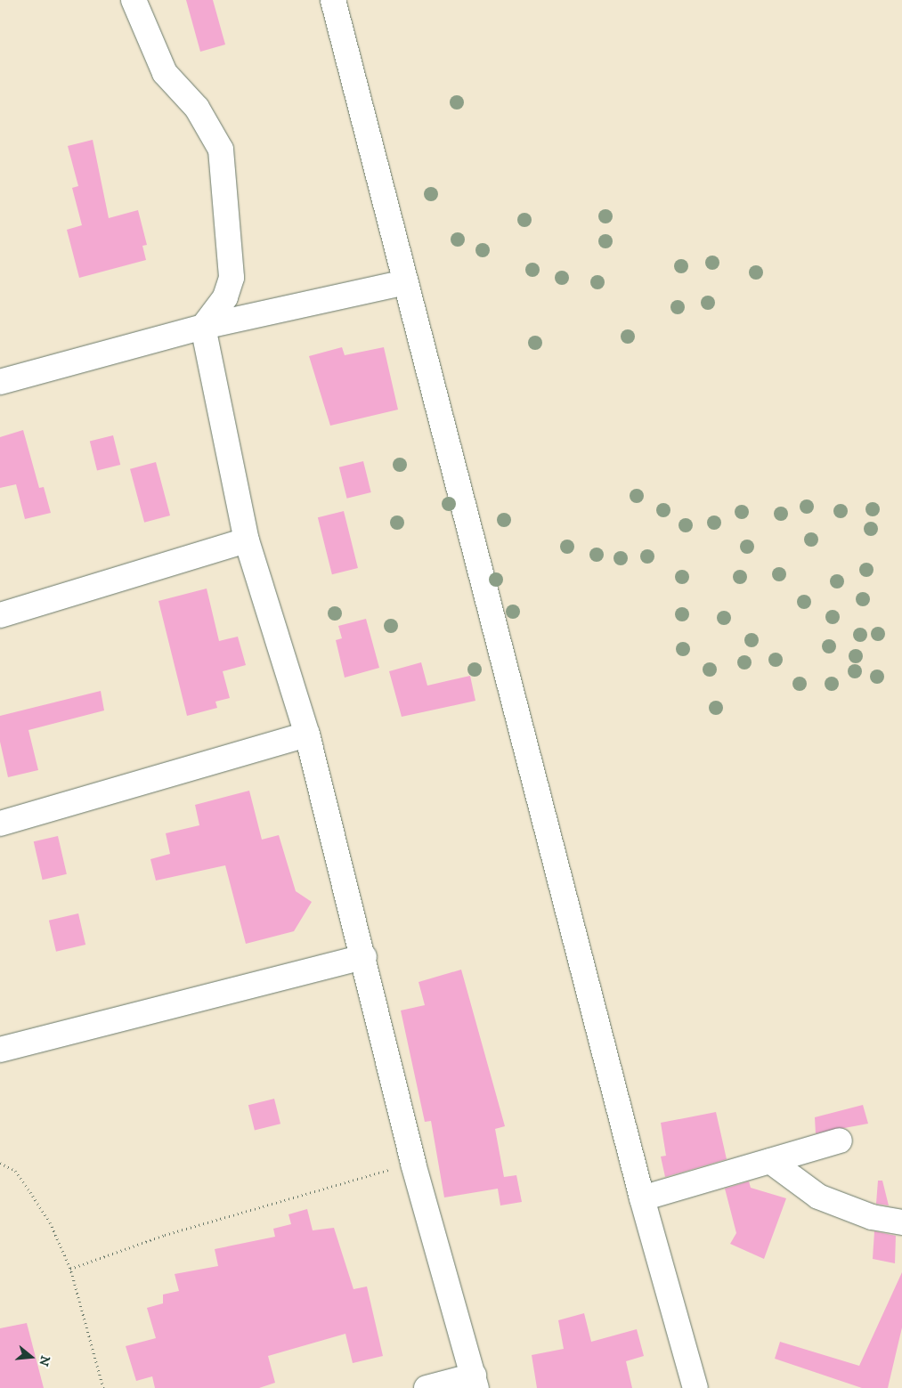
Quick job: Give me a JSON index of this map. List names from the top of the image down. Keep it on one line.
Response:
{"north":"right"}
